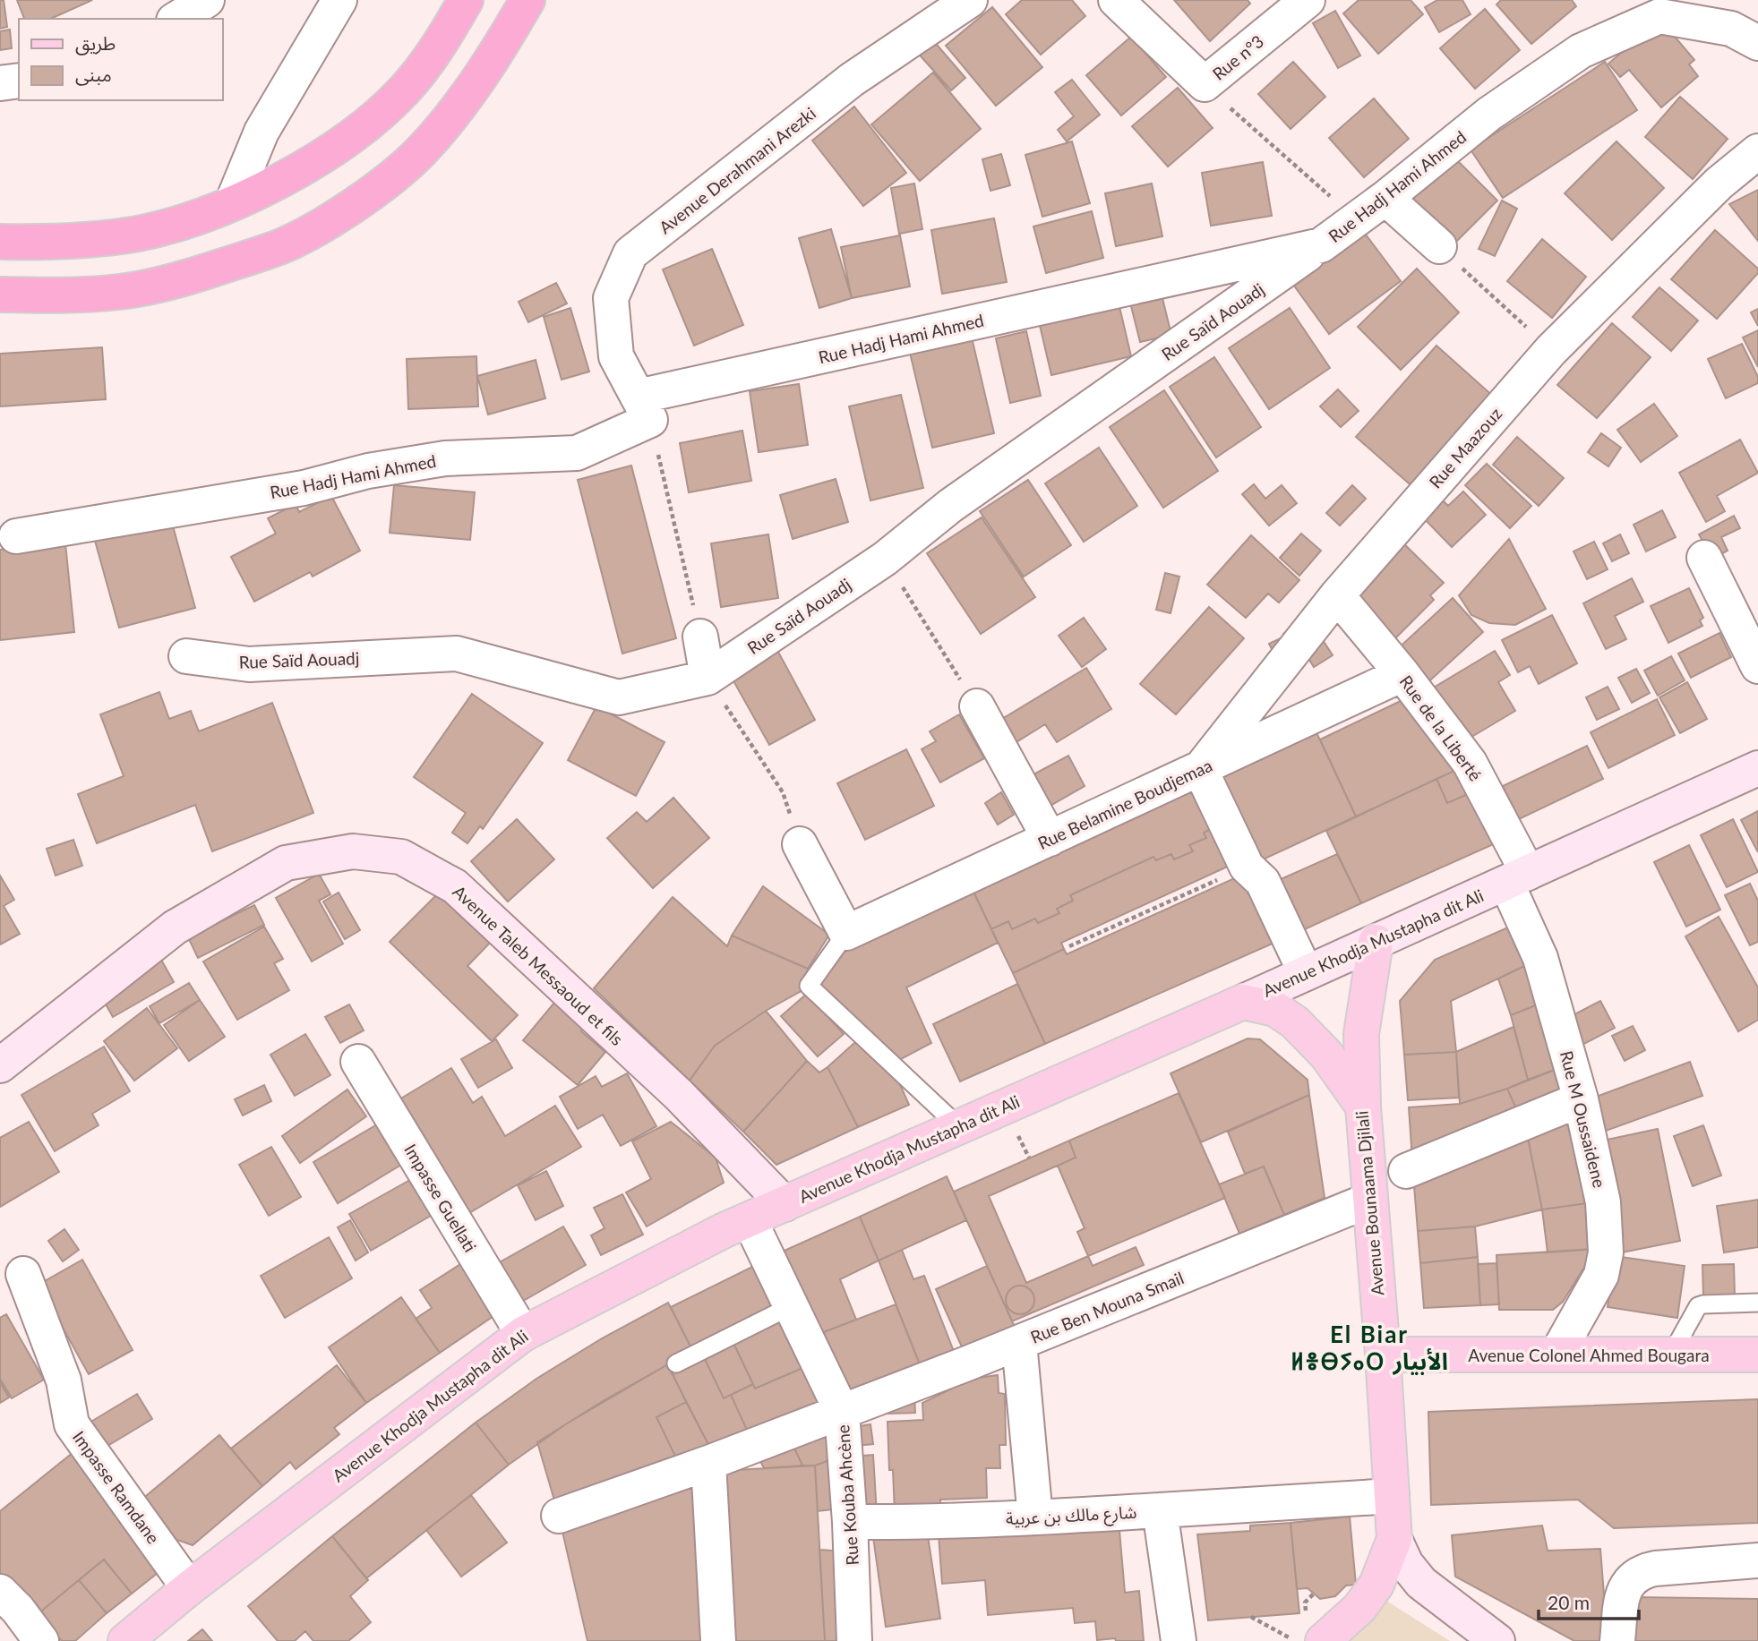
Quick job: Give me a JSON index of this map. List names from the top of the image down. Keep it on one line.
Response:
{"streets":{"main road":["Avenue Khodja Mustapha dit Ali","Avenue Bounaama Djilali","Avenue Colonel Ahmed Bougara"],"street":["Rue n°3","Avenue Derahmani Arezki","Rue Hadj Hami Ahmed","Rue Saïd Aouadj","Rue Maazouz","Rue de la Liberté","Rue Belamine Boudjemaa","Avenue Taleb Messaoud et fils","Rue M Oussaidene","Impasse Guellati","Rue Ben Mouna Smail","Impasse Ramdane","Rue Kouba Ahcène","شارع مالك بن عربية"]},"crossings":[["Avenue Derahmani Arezki","Rue Hadj Hami Ahmed"],["Rue Hadj Hami Ahmed","Rue Saïd Aouadj"],["Rue Maazouz","Rue de la Liberté"],["Rue Maazouz","Rue Belamine Boudjemaa"],["Rue de la Liberté","Rue Belamine Boudjemaa"],["Rue de la Liberté","Avenue Khodja Mustapha dit Ali"],["Rue de la Liberté","Rue M Oussaidene"],["Avenue Khodja Mustapha dit Ali","Avenue Taleb Messaoud et fils"],["Avenue Khodja Mustapha dit Ali","Rue M Oussaidene"],["Avenue Khodja Mustapha dit Ali","Impasse Guellati"],["Avenue Khodja Mustapha dit Ali","Avenue Bounaama Djilali"],["Avenue Khodja Mustapha dit Ali","Impasse Ramdane"],["Avenue Khodja Mustapha dit Ali","Rue Kouba Ahcène"],["Rue M Oussaidene","Avenue Colonel Ahmed Bougara"],["Avenue Bounaama Djilali","Rue Ben Mouna Smail"],["Avenue Bounaama Djilali","Avenue Colonel Ahmed Bougara"],["Rue Ben Mouna Smail","Rue Kouba Ahcène"],["Rue Kouba Ahcène","شارع مالك بن عربية"]],"districts":["El Biar ⵍⴻⴱⵢⴰⵔ الأبيار"],"legend":["طريق","مبنى"],"scale_bar":"20 m"}
